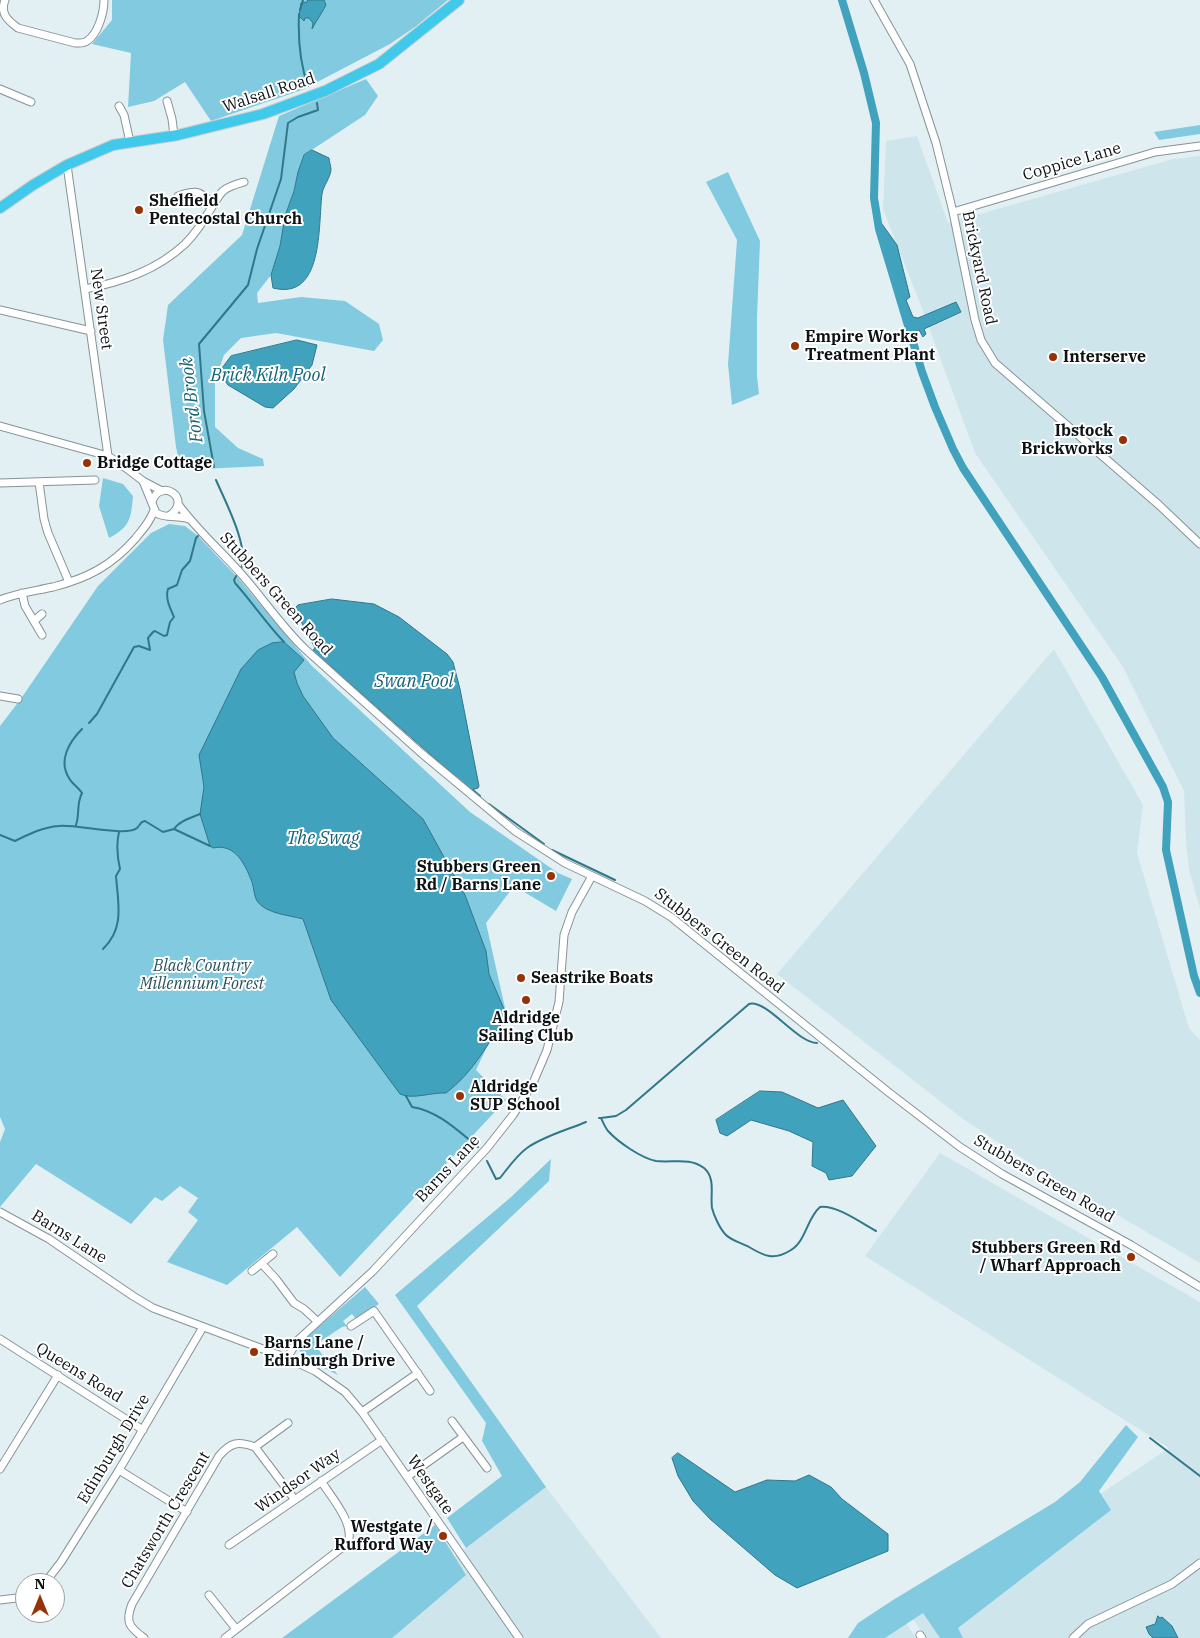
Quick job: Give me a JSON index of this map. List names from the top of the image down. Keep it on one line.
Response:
{"streets":{"highway":["Walsall Road"],"street":["Coppice Lane","Brickyard Road","New Street","Stubbers Green Road","Barns Lane","Queens Road","Edinburgh Drive","Windsor Way","Westgate","Chatsworth Crescent"]},"crossings":[["Walsall Road","New Street"],["Coppice Lane","Brickyard Road"],["Stubbers Green Road","Barns Lane"],["Barns Lane","Edinburgh Drive"],["Barns Lane","Westgate"],["Queens Road","Edinburgh Drive"],["Windsor Way","Westgate"]],"water":["Brick Kiln Pool","Ford Brook","Swan Pool","The Swag"],"parks":["Black Country Millennium Forest"],"places":["Shelfield Pentecostal Church","Empire Works Treatment Plant","Interserve","Ibstock Brickworks","Bridge Cottage","Stubbers Green Rd / Barns Lane","Seastrike Boats","Aldridge Sailing Club","Aldridge SUP School","Stubbers Green Rd / Wharf Approach","Barns Lane / Edinburgh Drive","Westgate / Rufford Way"],"north":"top"}
